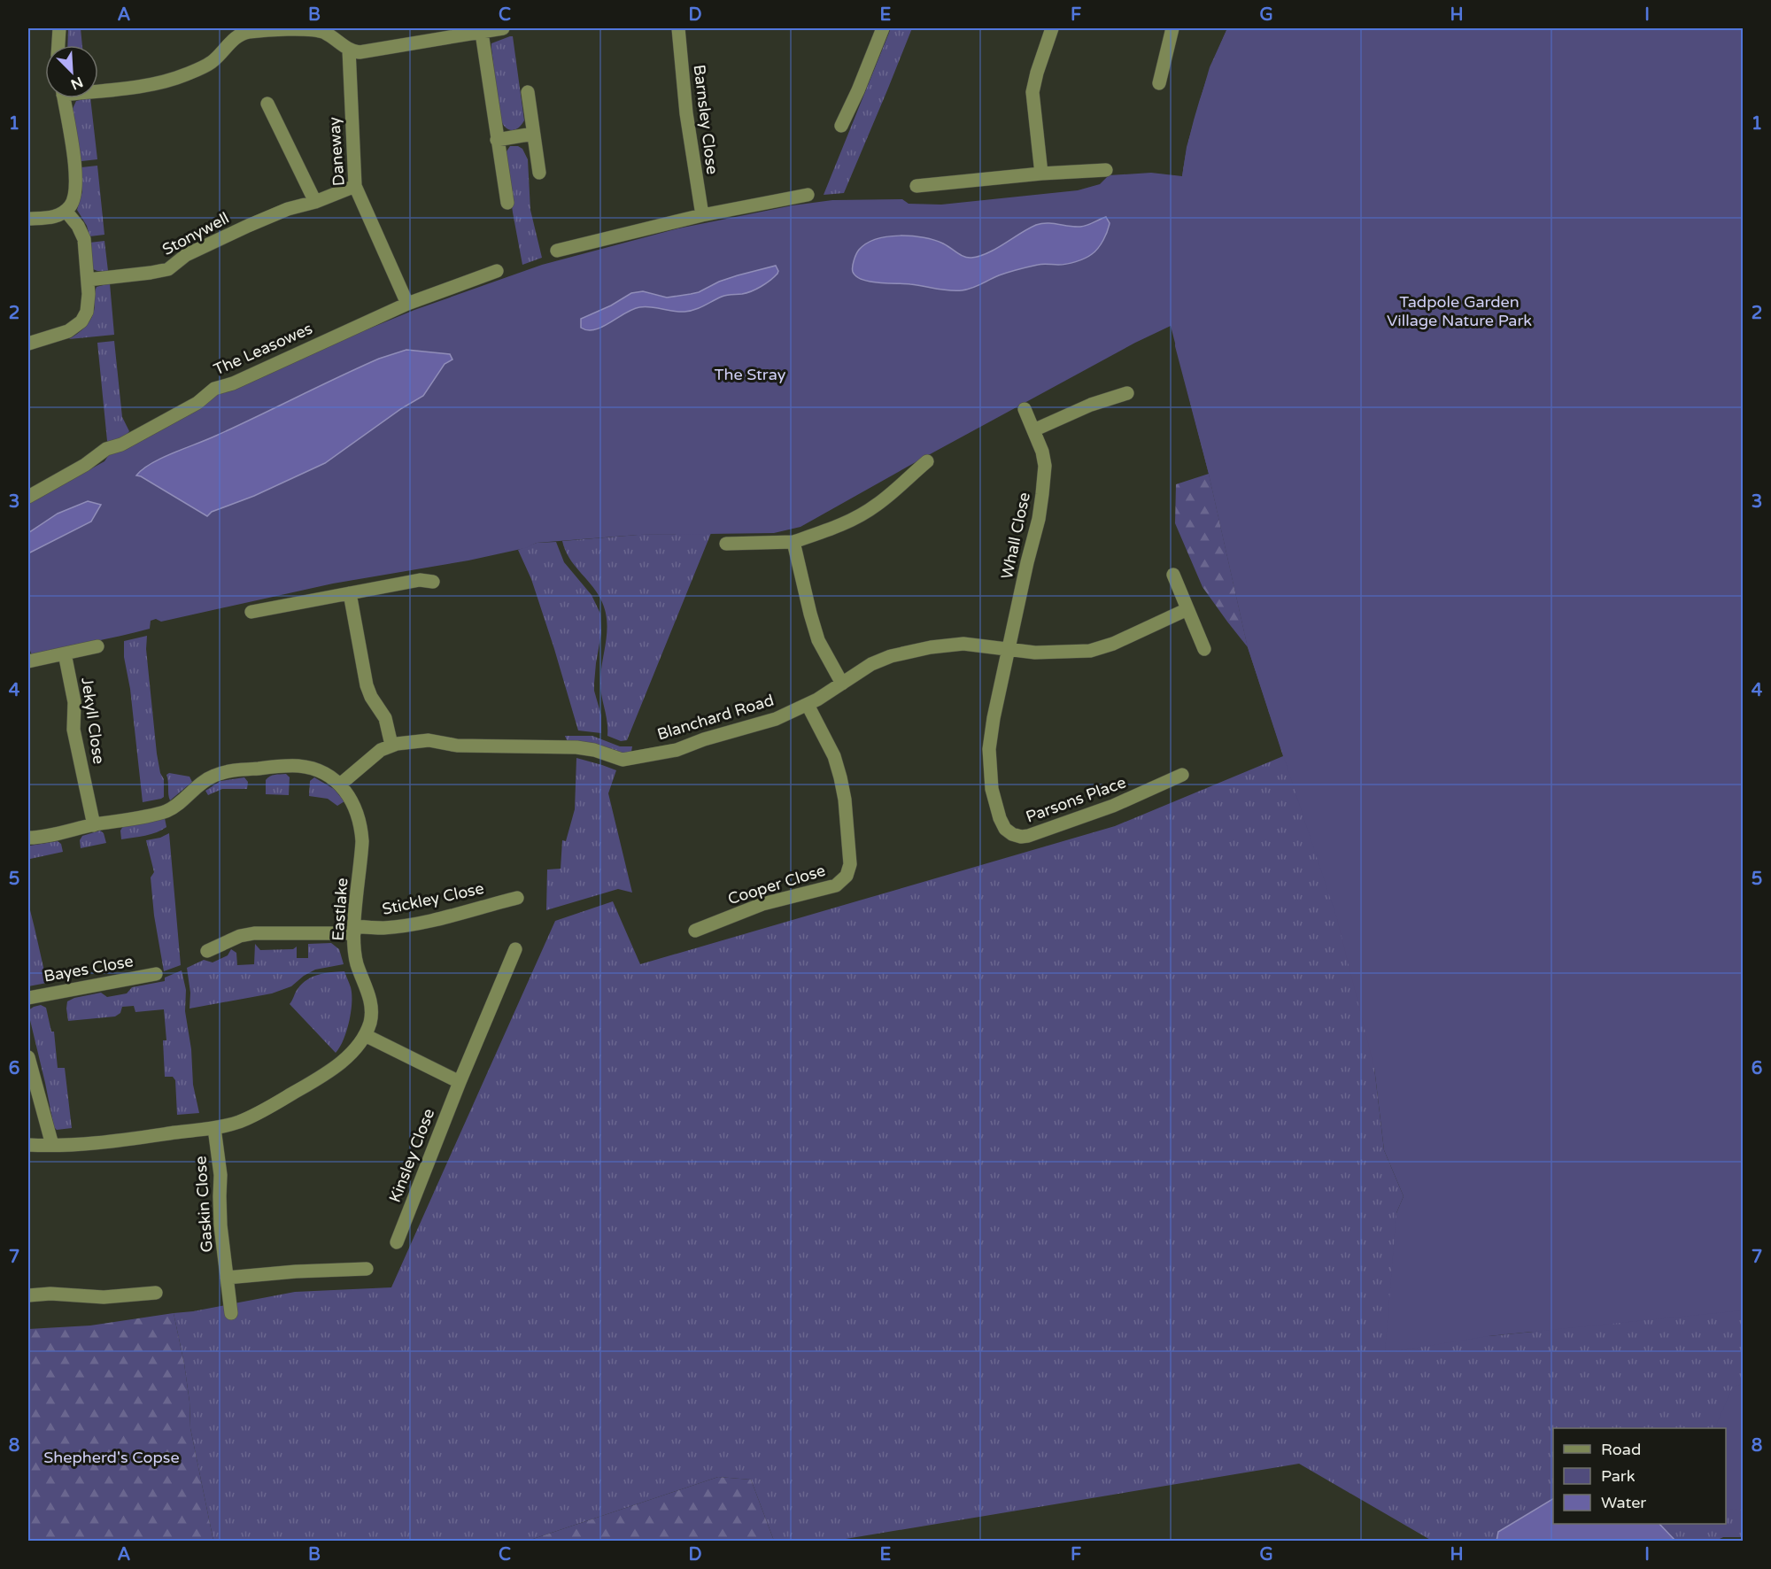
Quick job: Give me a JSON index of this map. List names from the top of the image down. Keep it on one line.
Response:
{"streets":{"street":["Barnsley Close","Daneway","Stonywell","The Leasowes","Whall Close","Blanchard Road","Jekyll Close","Parsons Place","Cooper Close","Stickley Close","Eastlake","Bayes Close","Kinsley Close","Gaskin Close"]},"crossings":[["Daneway","Stonywell"],["Daneway","The Leasowes"],["Whall Close","Blanchard Road"],["Whall Close","Parsons Place"],["Blanchard Road","Parsons Place"],["Blanchard Road","Cooper Close"],["Blanchard Road","Eastlake"],["Jekyll Close","Eastlake"],["Stickley Close","Eastlake"],["Eastlake","Gaskin Close"]],"parks":["Tadpole Garden Village Nature Park","The Stray","Shepherd's Copse"],"legend":["Road","Park","Water"],"north":"bottom right","grid":{"columns":["A","B","C","D","E","F","G","H","I"],"rows":["1","2","3","4","5","6","7","8"]}}
